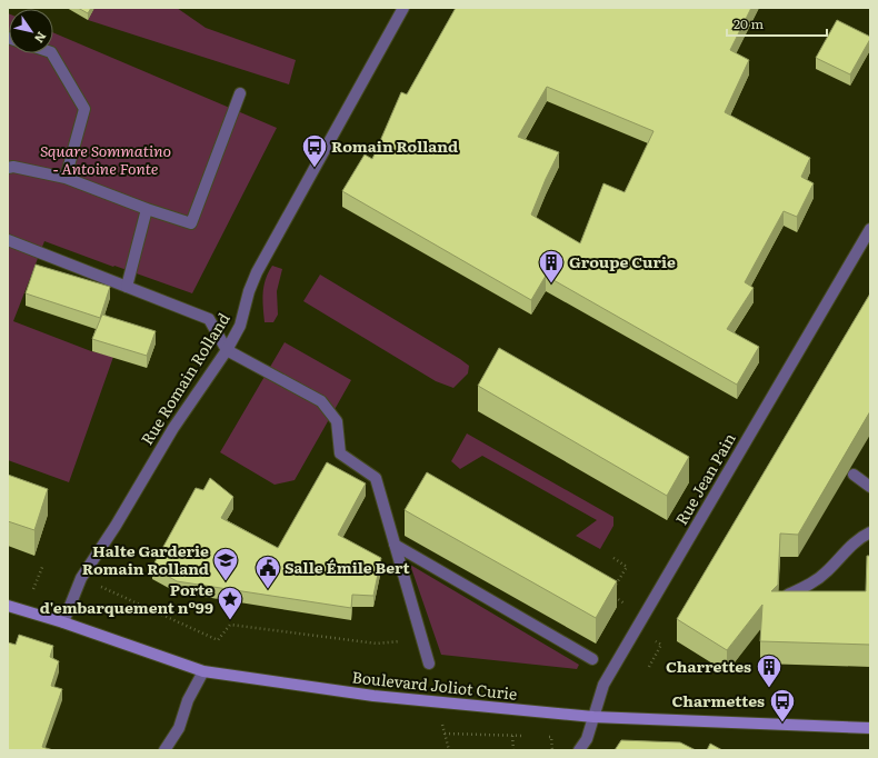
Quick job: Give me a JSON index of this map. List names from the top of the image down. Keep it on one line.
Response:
{"streets":{"street":["Rue Romain Rolland","Rue Jean Pain","Boulevard Joliot Curie"]},"crossings":[["Rue Romain Rolland","Boulevard Joliot Curie"],["Rue Jean Pain","Boulevard Joliot Curie"]],"parks":["Square Sommatino - Antoine Fonte"],"places":{"bus stop":["Romain Rolland","Charmettes"],"building":["Groupe Curie","Charrettes"],"school or university":["Halte Garderie Romain Rolland"],"public building":["Salle Émile Bert"],"place":["Porte d'embarquement nº99"]},"scale_bar":"20 m","north":"bottom right"}
